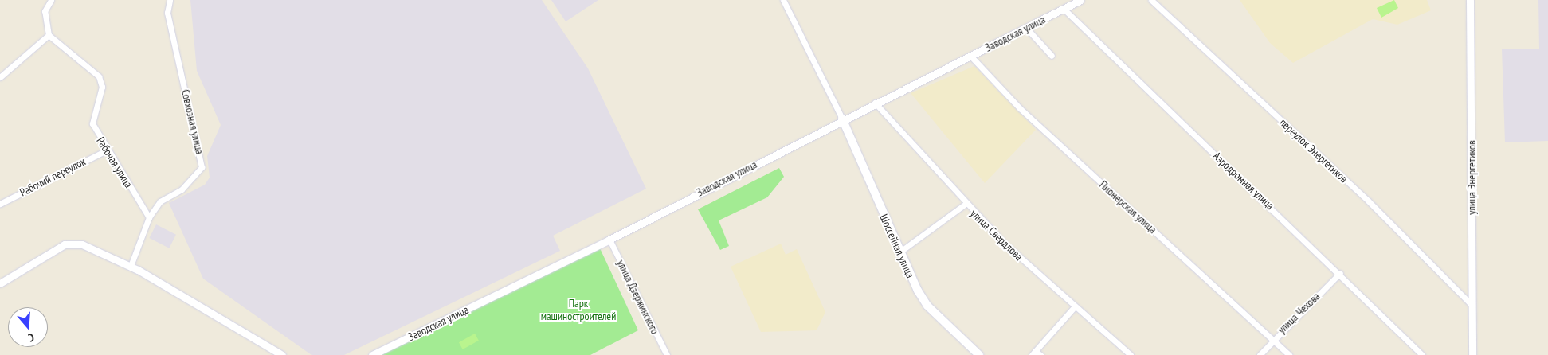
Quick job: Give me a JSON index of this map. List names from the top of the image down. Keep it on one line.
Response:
{"streets":{"main road":["Шоссейная улица"],"street":["Заводская улица","Совхозная улица","переулок Энергетиков","Рабочая улица","Рабочий переулок","улица Энергетиков","Аэродромная улица","Пионерская улица","улица Свердлова","улица Дзержинского","улица Чехова"]},"crossings":[["Заводская улица","Аэродромная улица"],["Заводская улица","Пионерская улица"],["Заводская улица","улица Свердлова"],["Заводская улица","Шоссейная улица"],["Заводская улица","улица Дзержинского"],["Совхозная улица","Рабочая улица"],["переулок Энергетиков","улица Энергетиков"],["Рабочая улица","Рабочий переулок"],["Аэродромная улица","улица Чехова"],["Пионерская улица","улица Чехова"]],"parks":["Парк машиностроителей"],"north":"bottom"}
